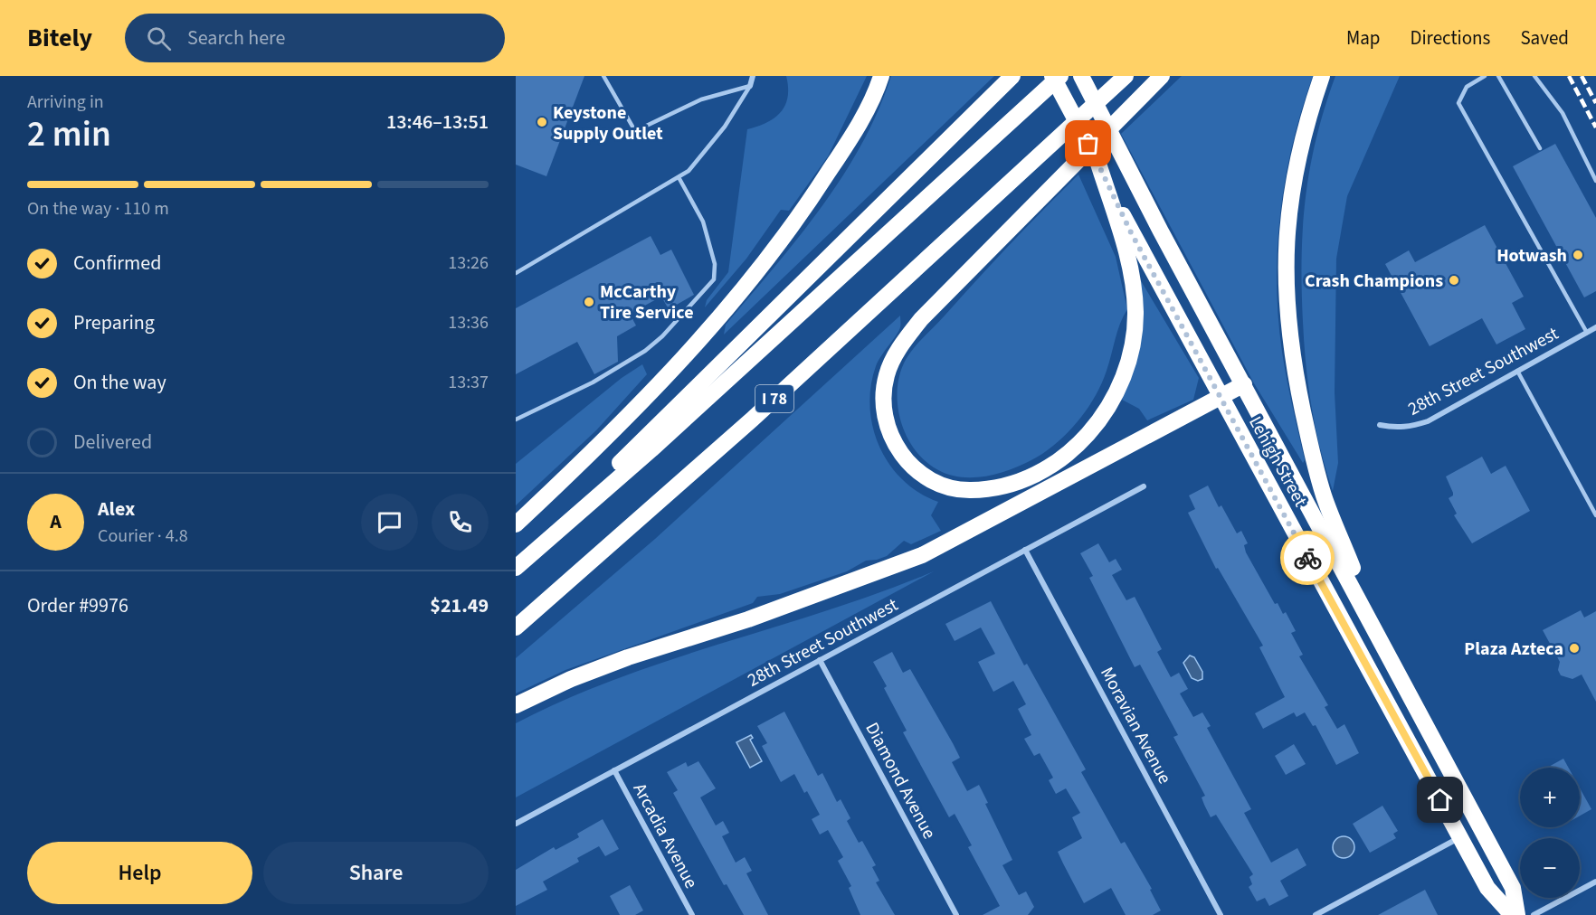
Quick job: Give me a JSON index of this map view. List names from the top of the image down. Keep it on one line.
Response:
{"streets":{"highway":["I 78","Lehigh Street"],"street":["28th Street Southwest","Moravian Avenue","Diamond Avenue","Arcadia Avenue"]},"crossings":[["28th Street Southwest","Moravian Avenue"],["28th Street Southwest","Diamond Avenue"],["28th Street Southwest","Arcadia Avenue"]],"places":["Keystone Supply Outlet","Hotwash","Crash Champions","McCarthy Tire Service","Plaza Azteca"],"page":{"header":"Bitely","search":"Search here","nav":["Map","Directions","Saved"],"heading":["2 min","Arriving in","13:46–13:51"],"panel":["Alex","Courier · 4.8","Order #9976","$21.49"],"bar":"On the way · 110 m","list":[["Confirmed","13:26"],["Preparing","13:36"],["On the way","13:37"],"Delivered"],"round":"A","map_buttons":["+","−"],"buttons":["Help","Share"]}}
